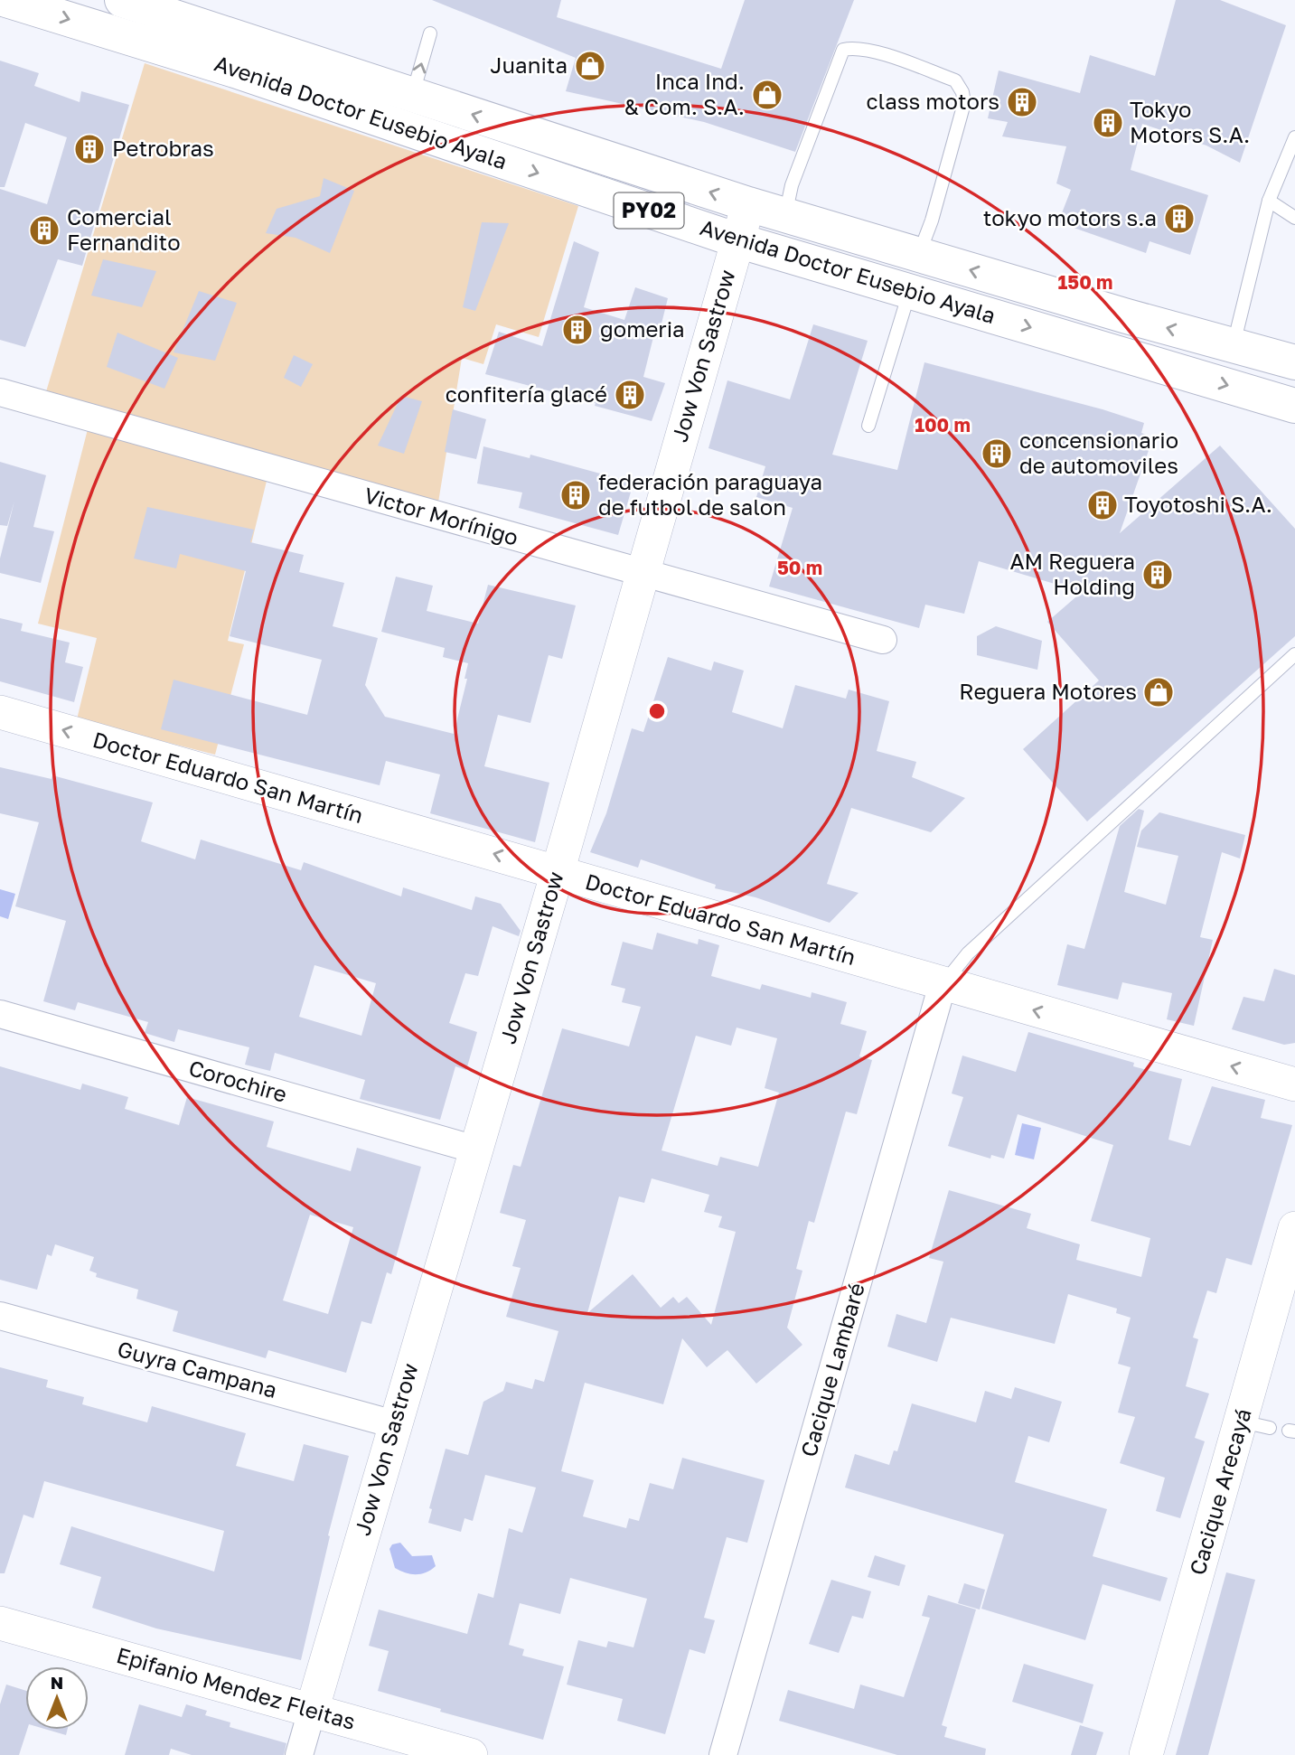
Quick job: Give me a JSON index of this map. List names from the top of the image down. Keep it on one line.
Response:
{"streets":{"highway":["Avenida Doctor Eusebio Ayala","PY02"],"street":["Jow Von Sastrow","Victor Morínigo","Doctor Eduardo San Martín","Corochire","Guyra Campana","Cacique Lambaré","Cacique Arecayá","Epifanio Mendez Fleitas"]},"crossings":[["Avenida Doctor Eusebio Ayala","Jow Von Sastrow"],["Jow Von Sastrow","Victor Morínigo"],["Jow Von Sastrow","Doctor Eduardo San Martín"],["Jow Von Sastrow","Corochire"],["Jow Von Sastrow","Guyra Campana"],["Jow Von Sastrow","Epifanio Mendez Fleitas"],["Doctor Eduardo San Martín","Cacique Lambaré"]],"one_way":["Doctor Eduardo San Martín"],"places":{"shop":["Juanita","Inca Ind. & Com. S.A.","Reguera Motores"],"building":["class motors","Tokyo Motors S.A.","Petrobras","tokyo motors s.a","Comercial Fernandito","gomeria","confitería glacé","concensionario de automoviles","federación paraguaya de futbol de salon","Toyotoshi S.A.","AM Reguera Holding"]},"north":"top","rings":["150 m","100 m","50 m"]}
